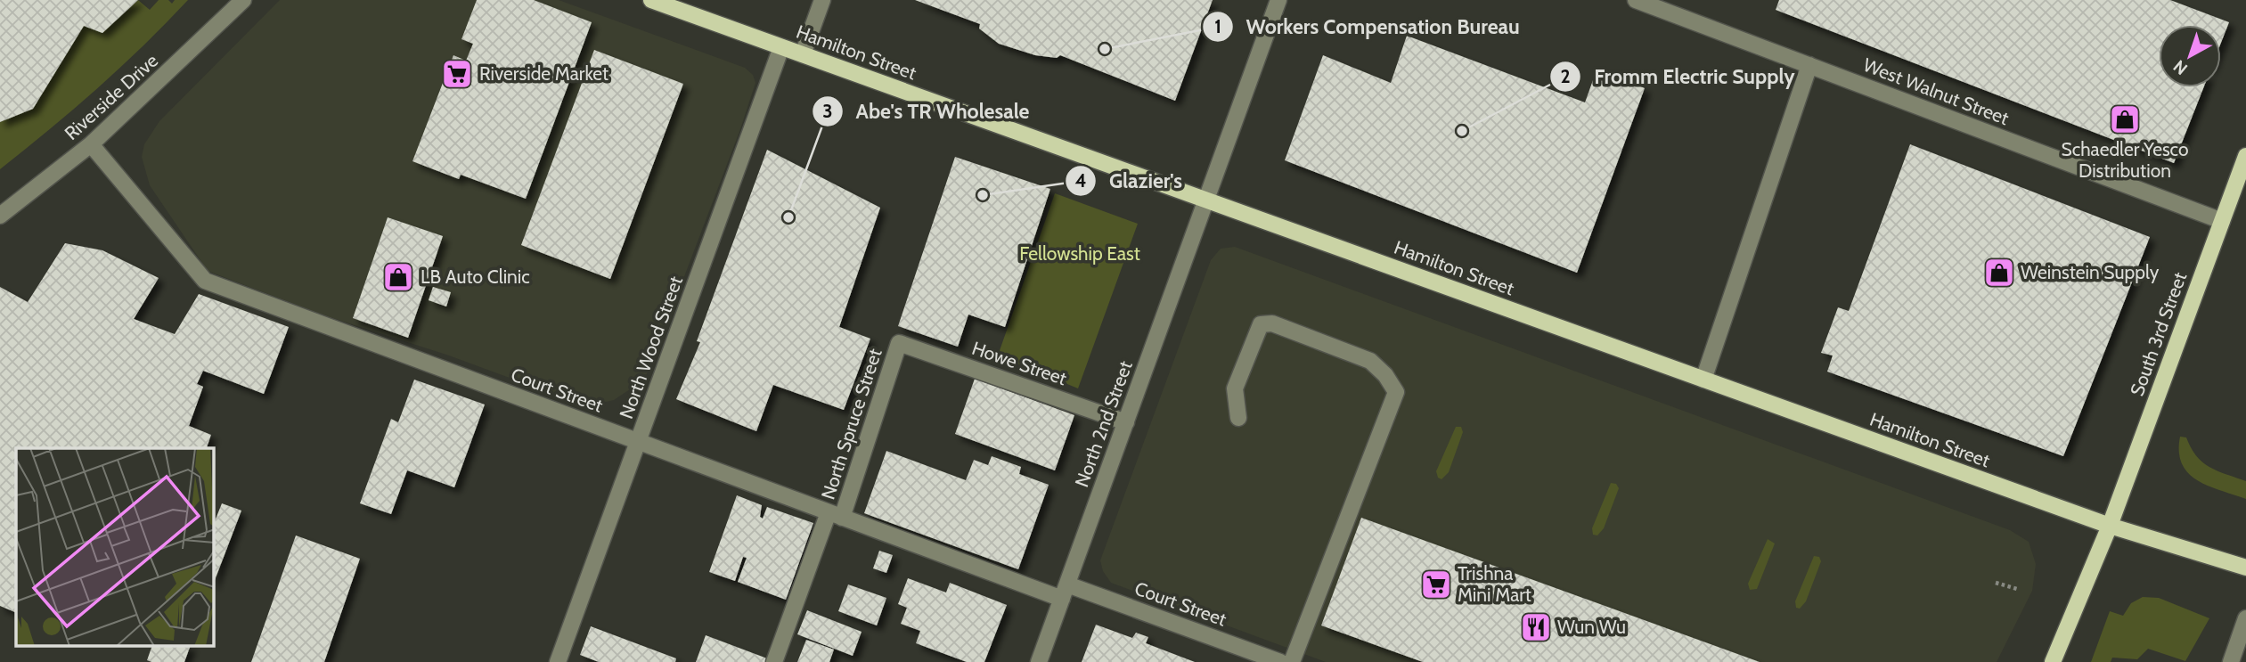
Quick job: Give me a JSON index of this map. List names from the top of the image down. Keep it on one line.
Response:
{"streets":{"main road":["Hamilton Street","South 3rd Street"],"street":["West Walnut Street","Riverside Drive","North Wood Street","Howe Street","Court Street","North Spruce Street","North 2nd Street"]},"crossings":[["Hamilton Street","South 3rd Street"],["Hamilton Street","North Wood Street"],["Hamilton Street","North 2nd Street"],["West Walnut Street","South 3rd Street"],["Riverside Drive","Court Street"],["North Wood Street","Court Street"],["Howe Street","North Spruce Street"],["Howe Street","North 2nd Street"],["Court Street","North Spruce Street"],["Court Street","North 2nd Street"]],"parks":["Fellowship East"],"places":{"other":["Workers Compensation Bureau","Fromm Electric Supply","Glazier's","Abe's TR Wholesale"],"supermarket":["Riverside Market","Trishna Mini Mart"],"shop":["Schaedler Yesco Distribution","Weinstein Supply","LB Auto Clinic"],"restaurant":["Wun Wu"]},"north":"bottom left"}
